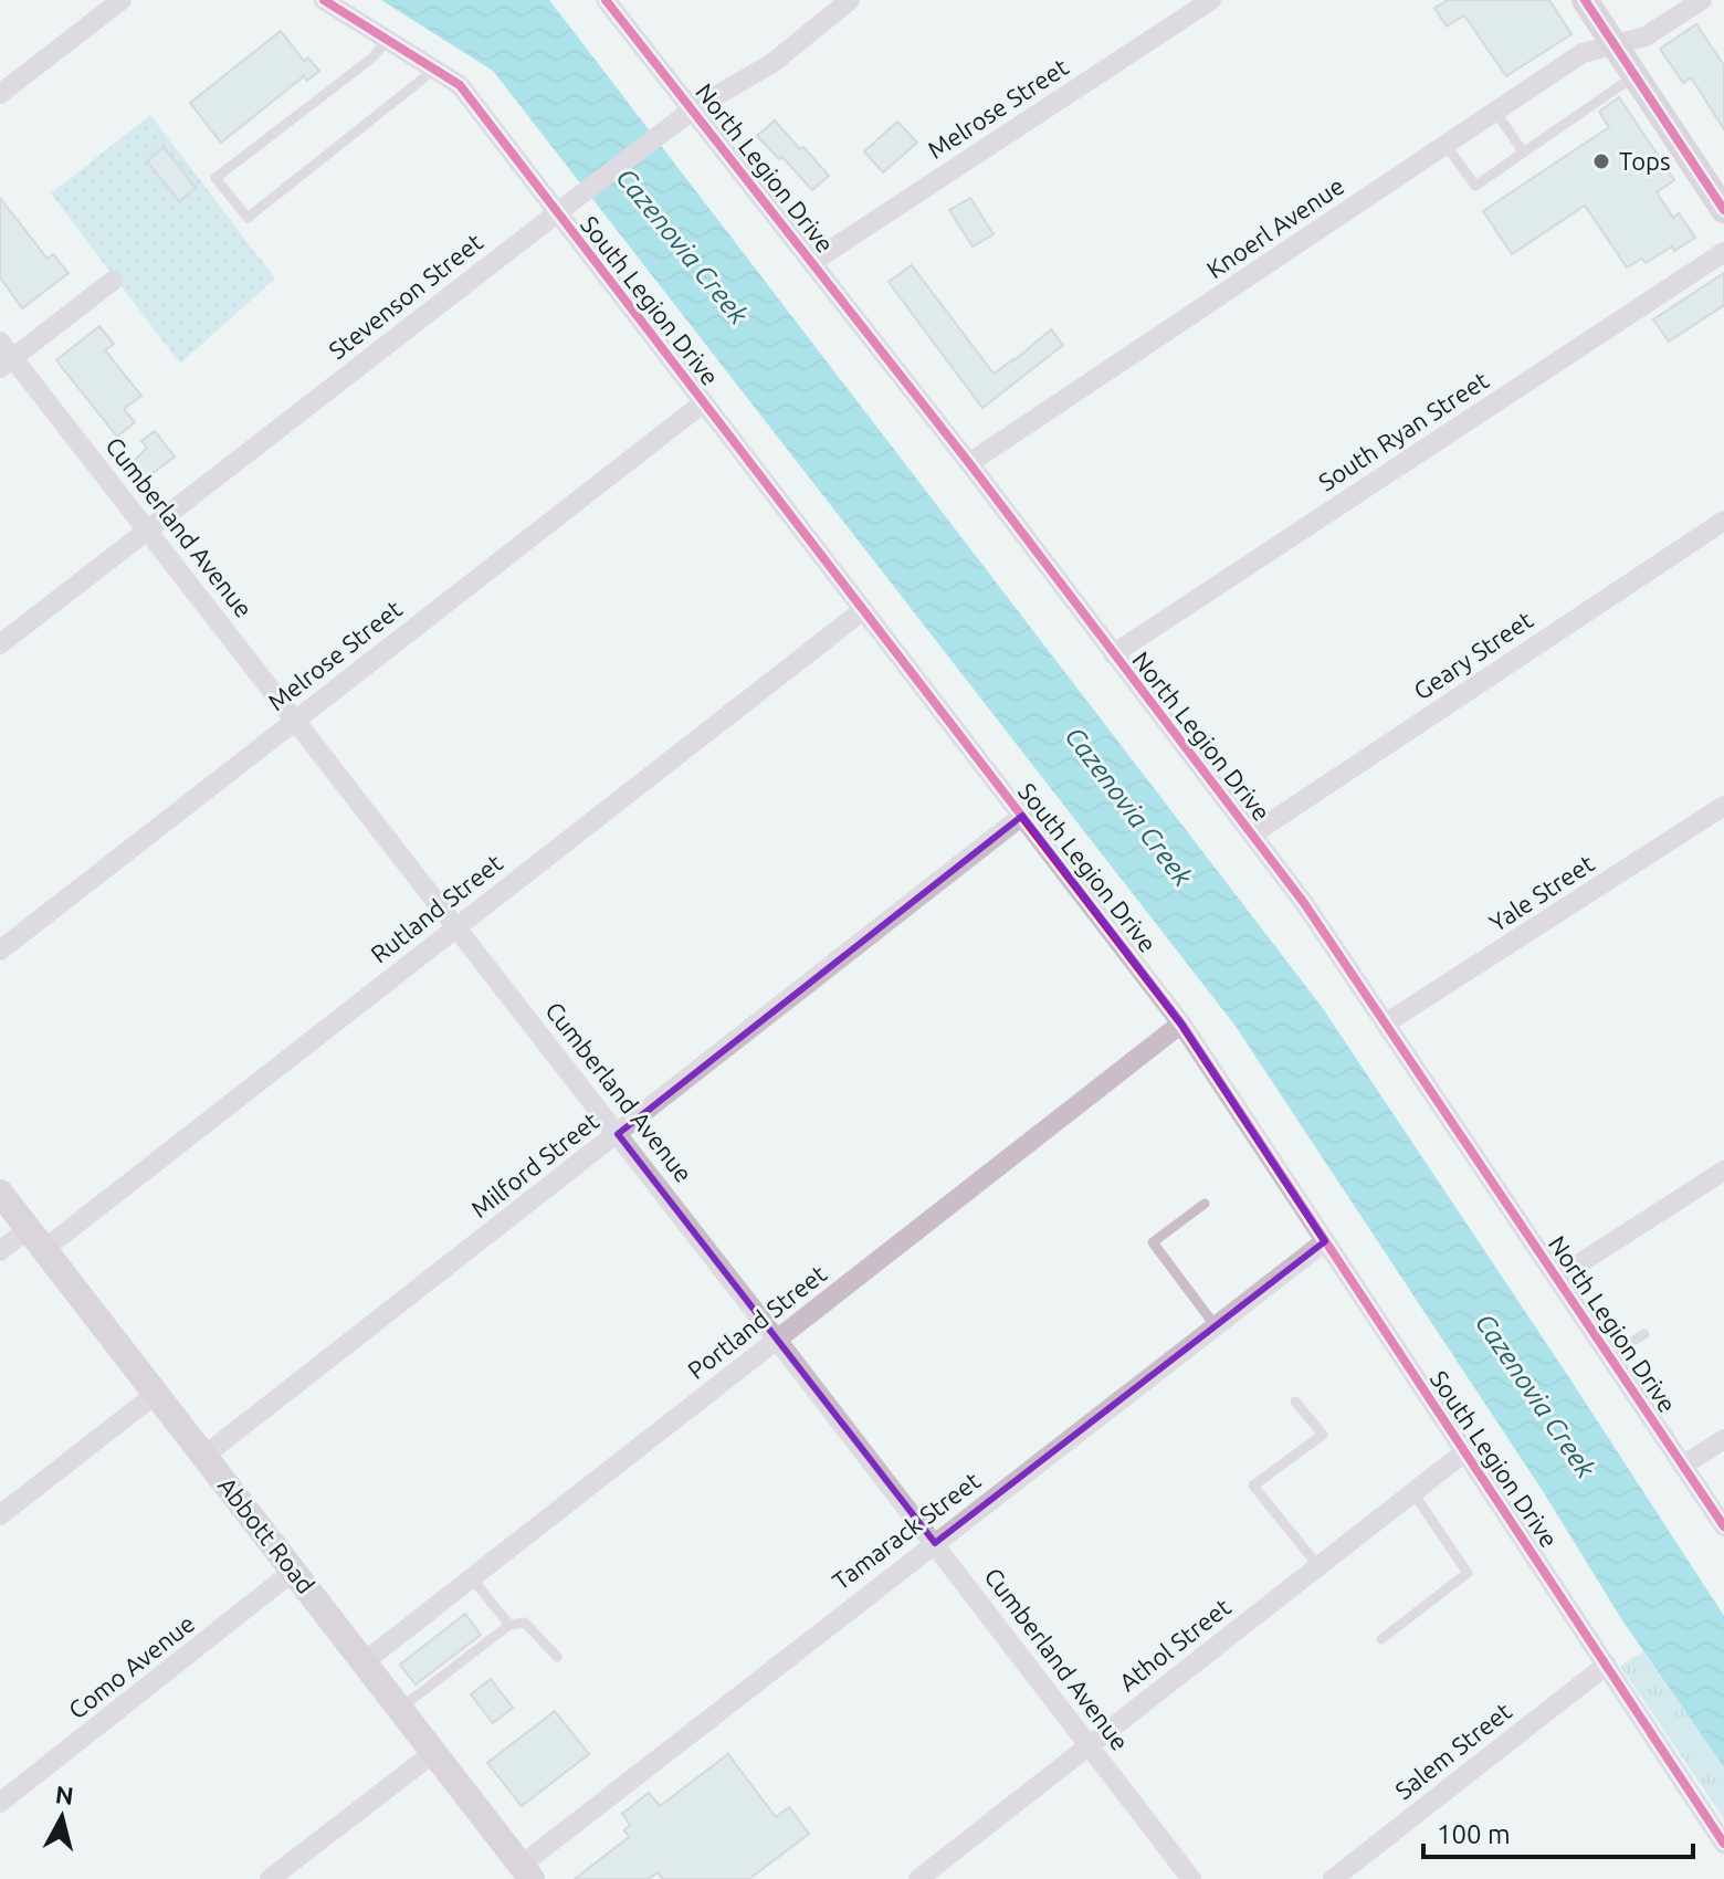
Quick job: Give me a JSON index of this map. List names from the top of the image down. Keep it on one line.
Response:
{"streets":{"street":["Melrose Street","North Legion Drive","Knoerl Avenue","Stevenson Street","South Legion Drive","South Ryan Street","Cumberland Avenue","Geary Street","Yale Street","Rutland Street","Milford Street","Portland Street","Tamarack Street","Abbott Road","Athol Street","Como Avenue","Salem Street"]},"crossings":[["Melrose Street","North Legion Drive"],["Melrose Street","South Legion Drive"],["Melrose Street","Cumberland Avenue"],["North Legion Drive","Knoerl Avenue"],["North Legion Drive","Stevenson Street"],["North Legion Drive","South Ryan Street"],["North Legion Drive","Geary Street"],["North Legion Drive","Yale Street"],["Stevenson Street","South Legion Drive"],["Stevenson Street","Cumberland Avenue"],["South Legion Drive","Rutland Street"],["South Legion Drive","Milford Street"],["South Legion Drive","Portland Street"],["South Legion Drive","Tamarack Street"],["South Legion Drive","Athol Street"],["South Legion Drive","Salem Street"],["Cumberland Avenue","Rutland Street"],["Cumberland Avenue","Milford Street"],["Cumberland Avenue","Portland Street"],["Cumberland Avenue","Tamarack Street"],["Cumberland Avenue","Athol Street"],["Rutland Street","Abbott Road"],["Milford Street","Abbott Road"],["Portland Street","Abbott Road"],["Tamarack Street","Abbott Road"],["Abbott Road","Como Avenue"]],"water":["Cazenovia Creek"],"places":["Tops"],"scale_bar":"100 m","north":"top"}
